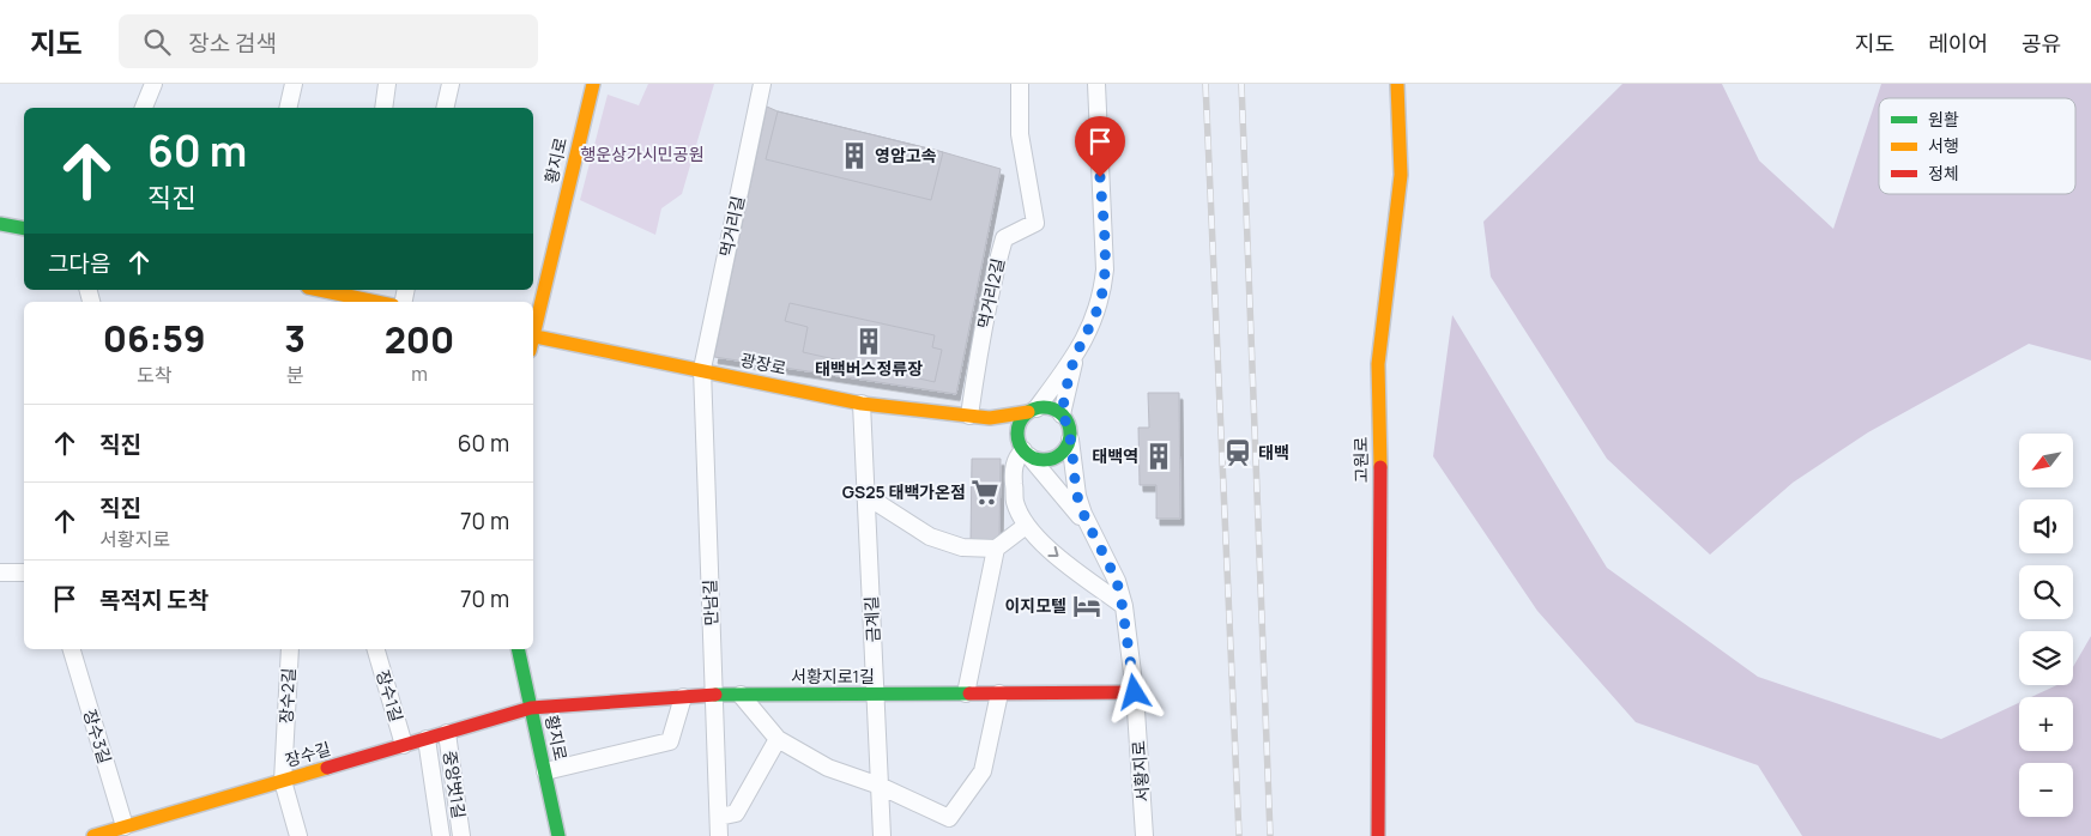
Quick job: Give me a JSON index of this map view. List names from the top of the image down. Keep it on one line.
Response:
{"streets":{"street":["황지로","먹거리길","먹거리2길","광장로","고원로","만남길","금계길","서황지로1길","장수2길","장수1길","장수3길","장수길","서황지로","중앙벗1길"]},"crossings":[["황지로","서황지로1길"],["황지로","장수길"],["먹거리길","광장로"],["먹거리길","만남길"],["먹거리2길","광장로"],["광장로","만남길"],["광장로","금계길"],["만남길","서황지로1길"],["금계길","서황지로1길"],["서황지로1길","장수길"],["서황지로1길","서황지로"],["장수2길","장수길"],["장수1길","장수길"],["장수3길","장수길"],["장수길","중앙벗1길"]],"parks":["행운상가시민공원"],"places":{"building":["영암고속","태백버스정류장","태백역"],"station":["태백"],"supermarket":["GS25 태백가온점"],"hotel":["이지모텔"]},"legend":["원활","서행","정체"],"north":"bottom left","page":{"header":"지도","search":"장소 검색","nav":["지도","레이어","공유"],"turn":["60 m","직진"],"then":"그다음","eta":["06:59","도착","3","분","200","m"],"list":[{"name":"직진","value":"60 m"},{"name":"직진","note":"서황지로","value":"70 m"},{"name":"목적지 도착","value":"70 m"}],"map_buttons":["+","−"]}}
